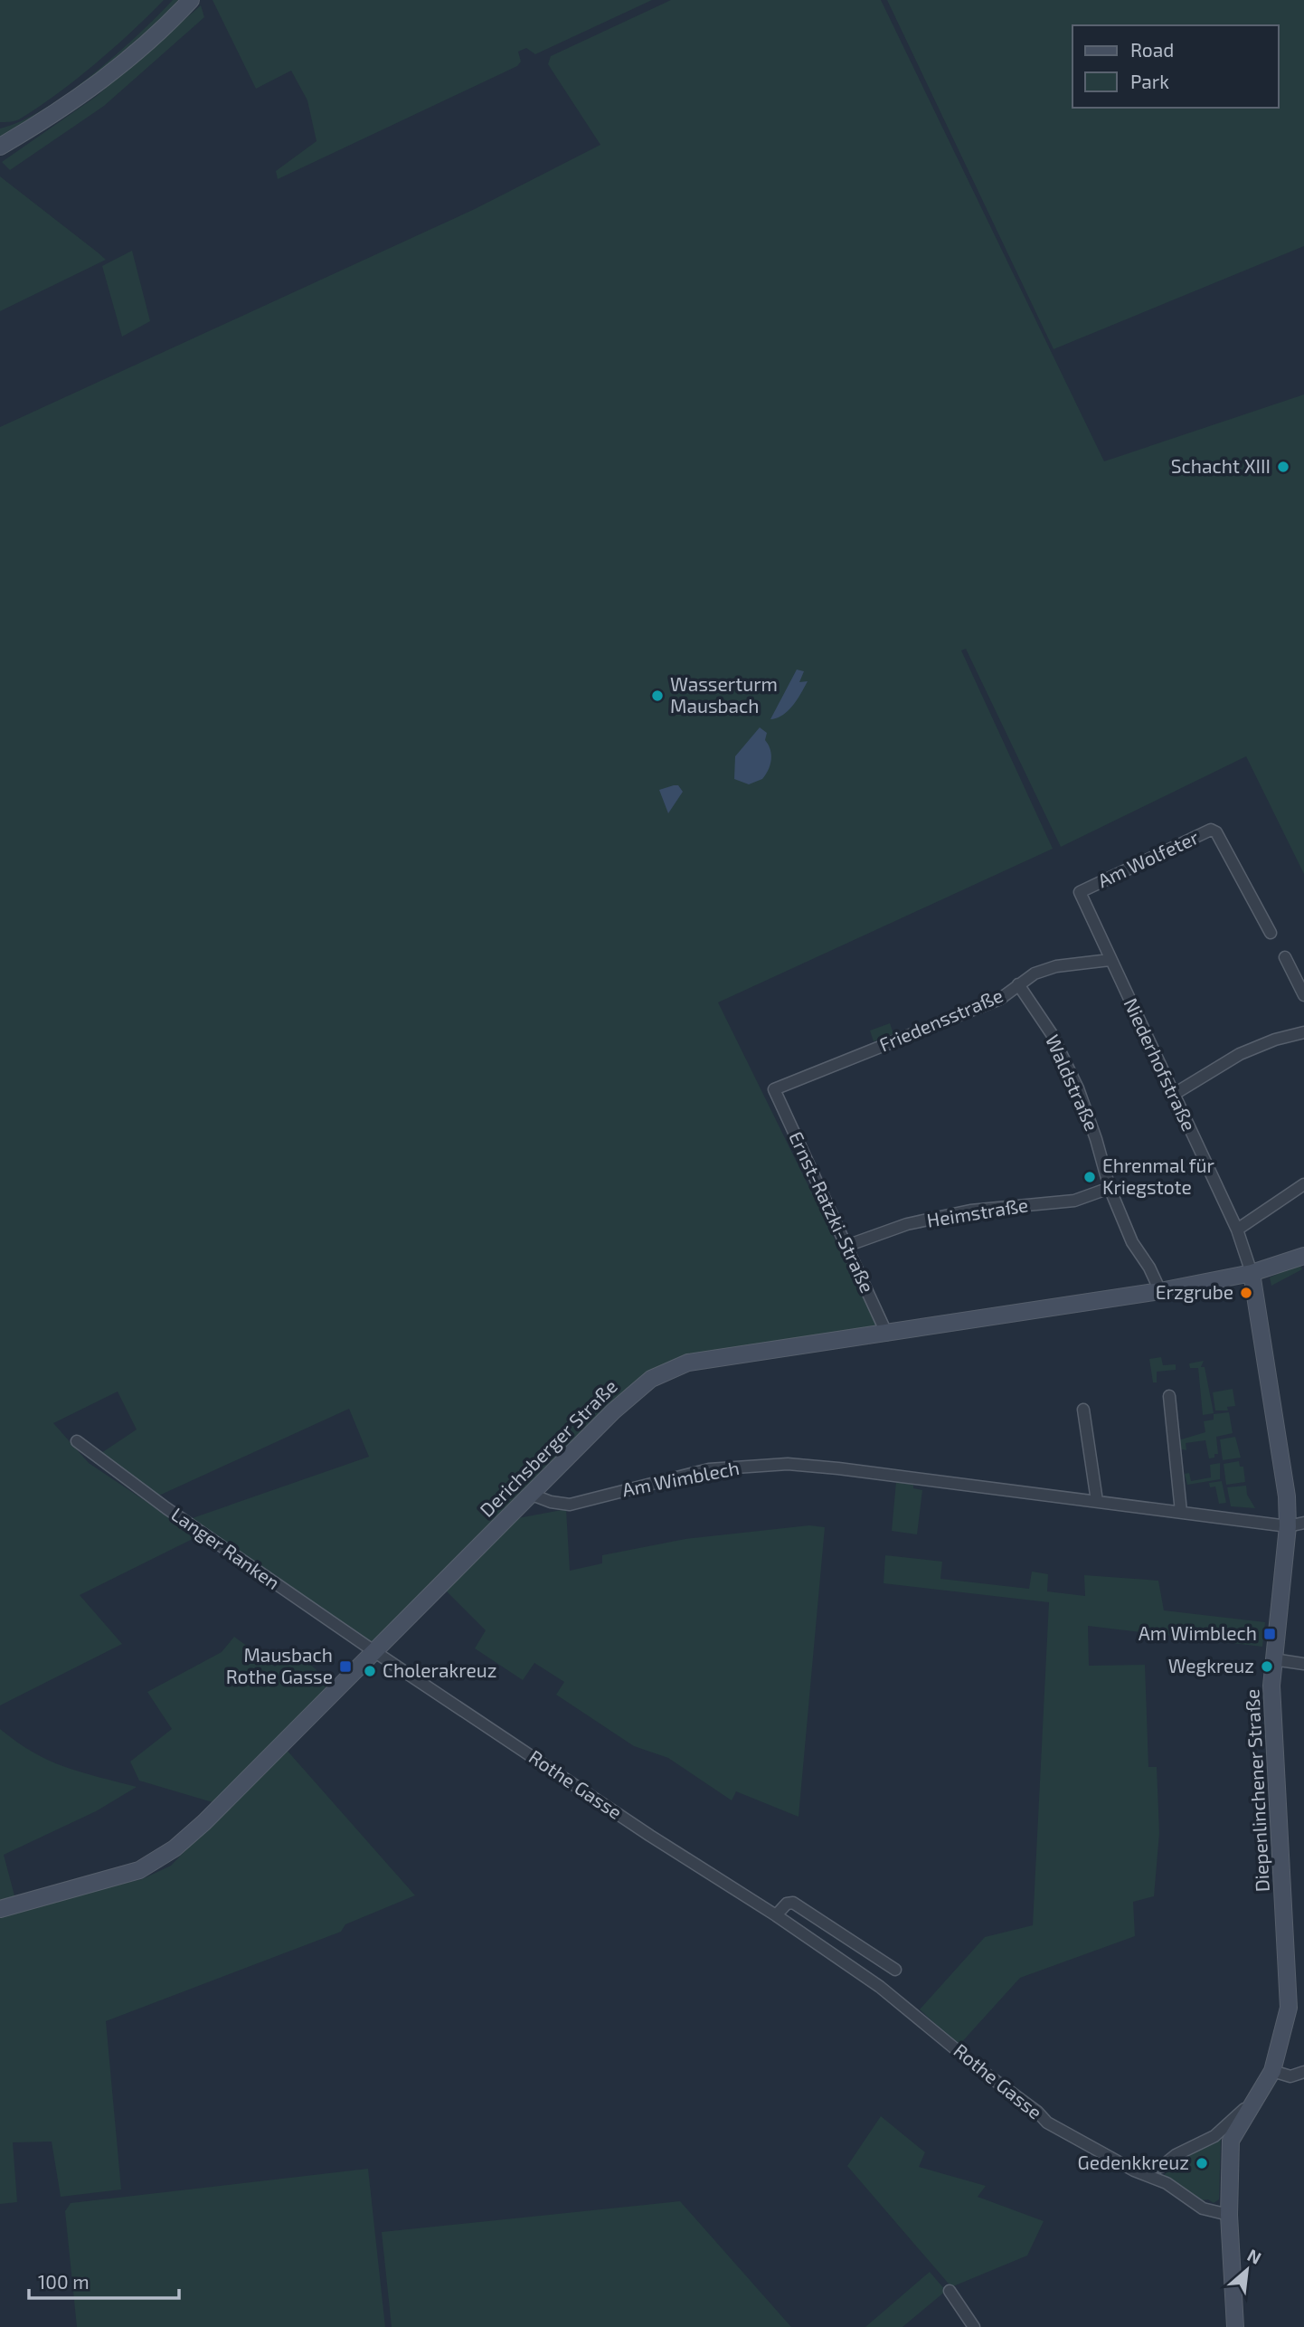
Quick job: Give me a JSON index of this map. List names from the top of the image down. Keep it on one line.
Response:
{"streets":{"street":["Am Wolfeter","Friedensstraße","Niederhofstraße","Waldstraße","Ernst-Ratzki-Straße","Heimstraße","Derichsberger Straße","Am Wimblech","Langer Ranken","Rothe Gasse","Diepenlinchener Straße"]},"crossings":[["Am Wolfeter","Niederhofstraße"],["Friedensstraße","Niederhofstraße"],["Friedensstraße","Waldstraße"],["Friedensstraße","Ernst-Ratzki-Straße"],["Niederhofstraße","Derichsberger Straße"],["Niederhofstraße","Diepenlinchener Straße"],["Waldstraße","Heimstraße"],["Waldstraße","Derichsberger Straße"],["Ernst-Ratzki-Straße","Heimstraße"],["Ernst-Ratzki-Straße","Derichsberger Straße"],["Derichsberger Straße","Am Wimblech"],["Derichsberger Straße","Langer Ranken"],["Derichsberger Straße","Rothe Gasse"],["Derichsberger Straße","Diepenlinchener Straße"],["Am Wimblech","Diepenlinchener Straße"],["Langer Ranken","Rothe Gasse"],["Rothe Gasse","Diepenlinchener Straße"]],"places":{"other":["Schacht XIII","Wasserturm Mausbach","Ehrenmal für Kriegstote","Erzgrube","Wegkreuz","Cholerakreuz","Gedenkkreuz"],"transit":["Am Wimblech","Mausbach Rothe Gasse"]},"legend":["Road","Park"],"scale_bar":"100 m","north":"top right"}
